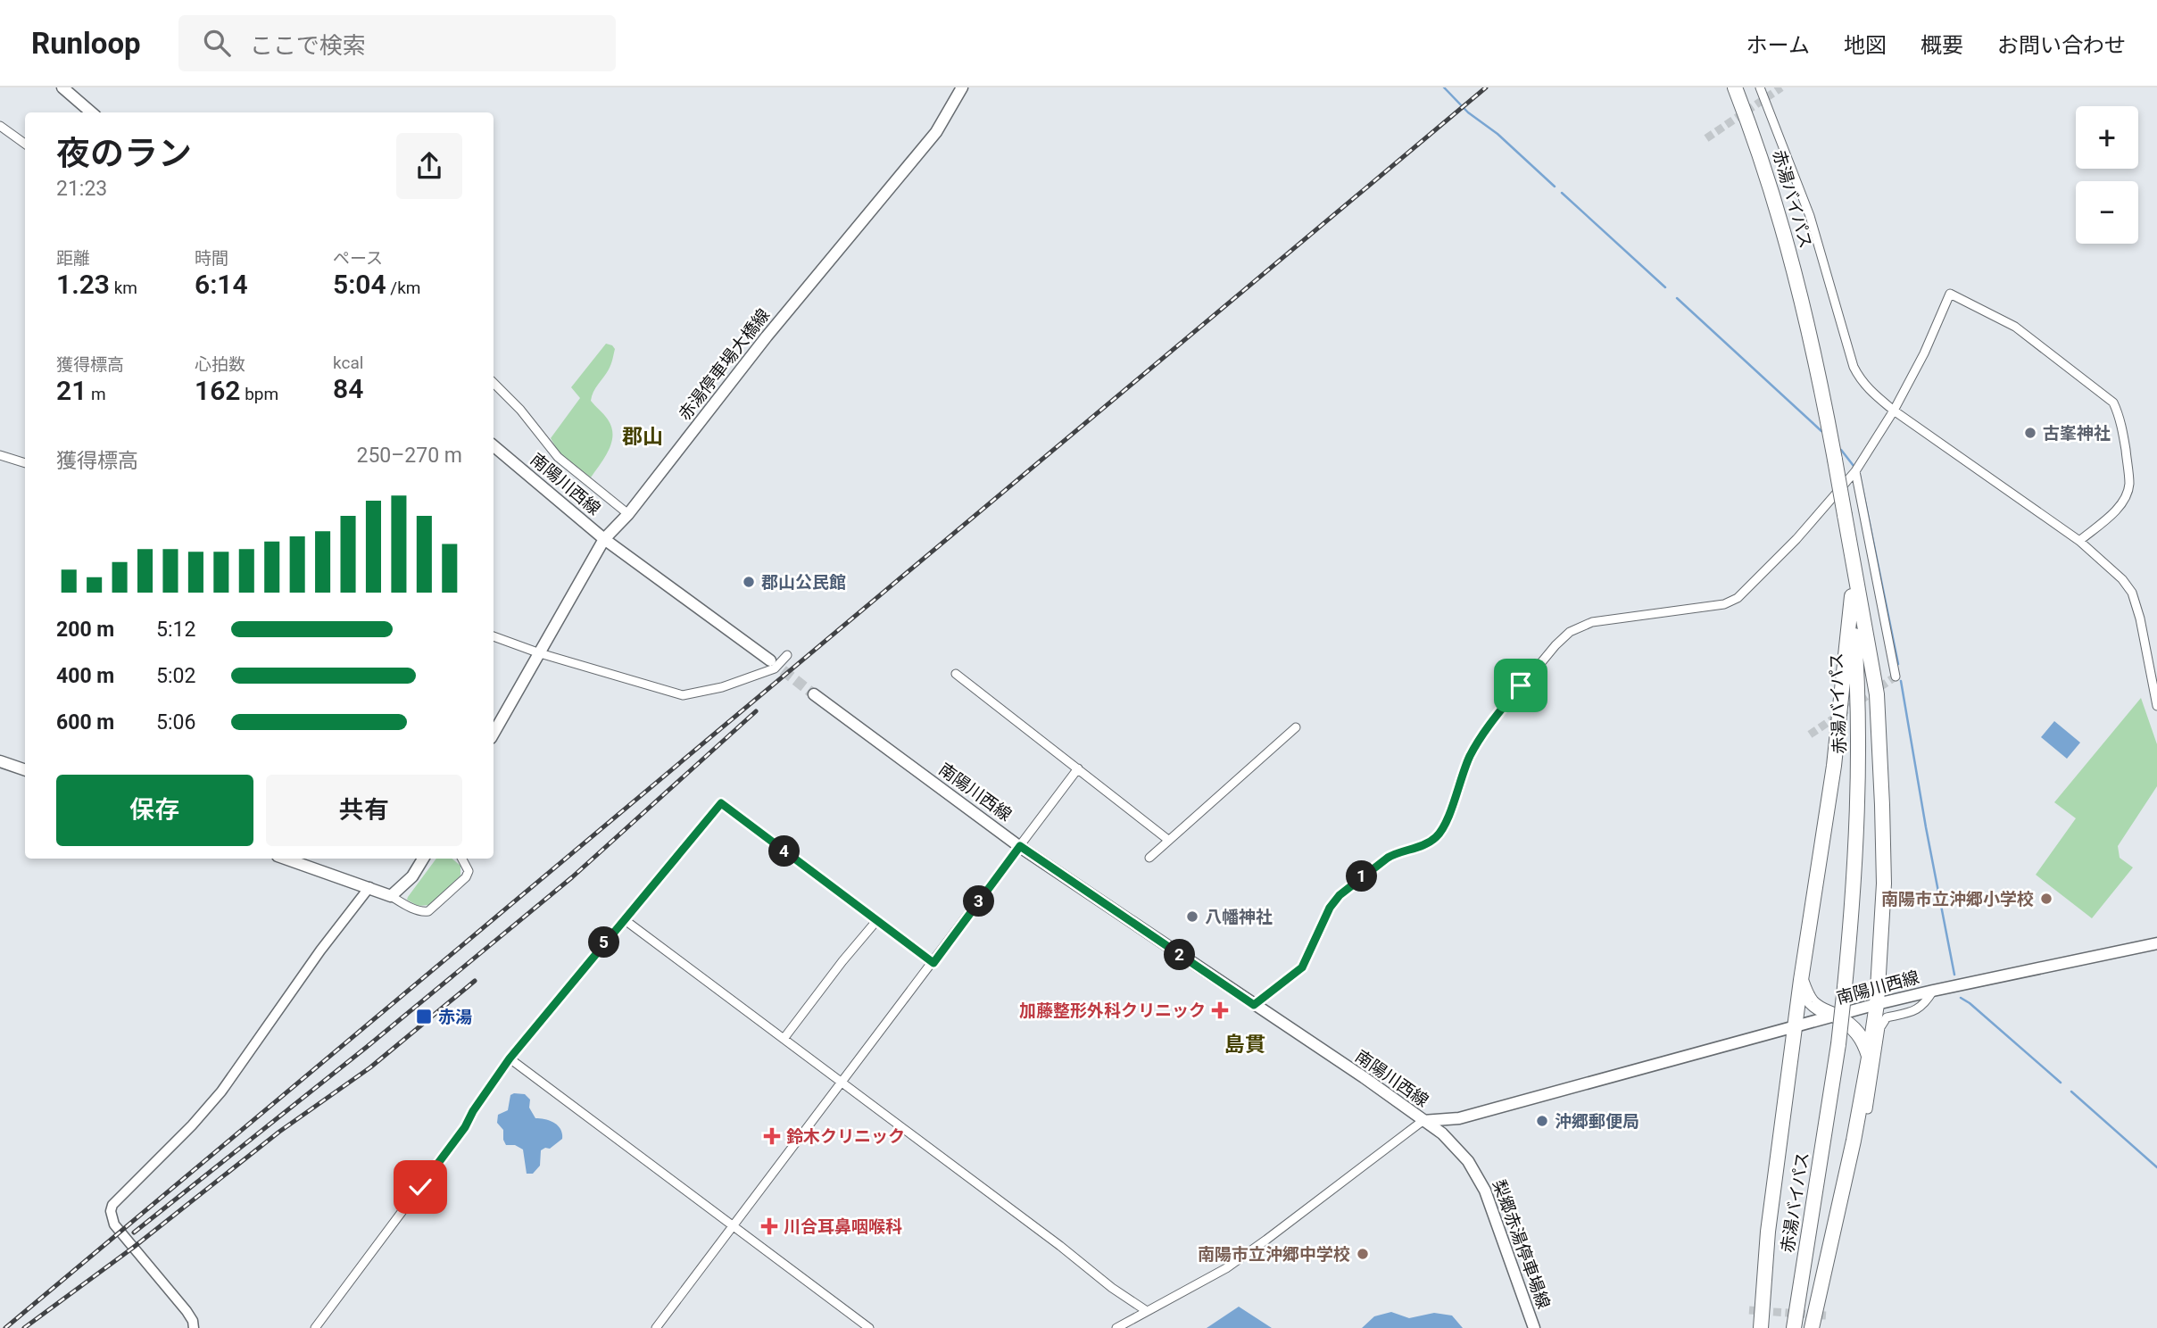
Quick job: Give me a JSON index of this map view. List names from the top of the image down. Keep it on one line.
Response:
{"streets":{"highway":["赤湯バイパス"],"main road":["赤湯停車場大橋線","南陽川西線","梨郷赤湯停車場線"]},"crossings":[["赤湯停車場大橋線","南陽川西線"],["南陽川西線","梨郷赤湯停車場線"]],"districts":["郡山","島貫"],"places":{"other":["古峯神社","郡山公民館","南陽市立沖郷小学校","八幡神社","沖郷郵便局","南陽市立沖郷中学校"],"health":["加藤整形外科クリニック","鈴木クリニック","川合耳鼻咽喉科"],"transit":["赤湯"]},"page":{"header":"Runloop","search":"ここで検索","nav":["ホーム","地図","概要","お問い合わせ"],"map_buttons":["+","−"],"heading":["夜のラン","21:23"],"stats":[["距離","1.23 km"],["時間","6:14"],["ペース","5:04 /km"],["獲得標高","21 m"],["心拍数","162 bpm"],["kcal","84"]],"chart":["獲得標高","250–270 m"],"list":[{"name":"200 m","note":"5:12"},{"name":"400 m","note":"5:02"},{"name":"600 m","note":"5:06"}],"buttons":["保存","共有"],"pins":["4","1","3","5","2"]}}
